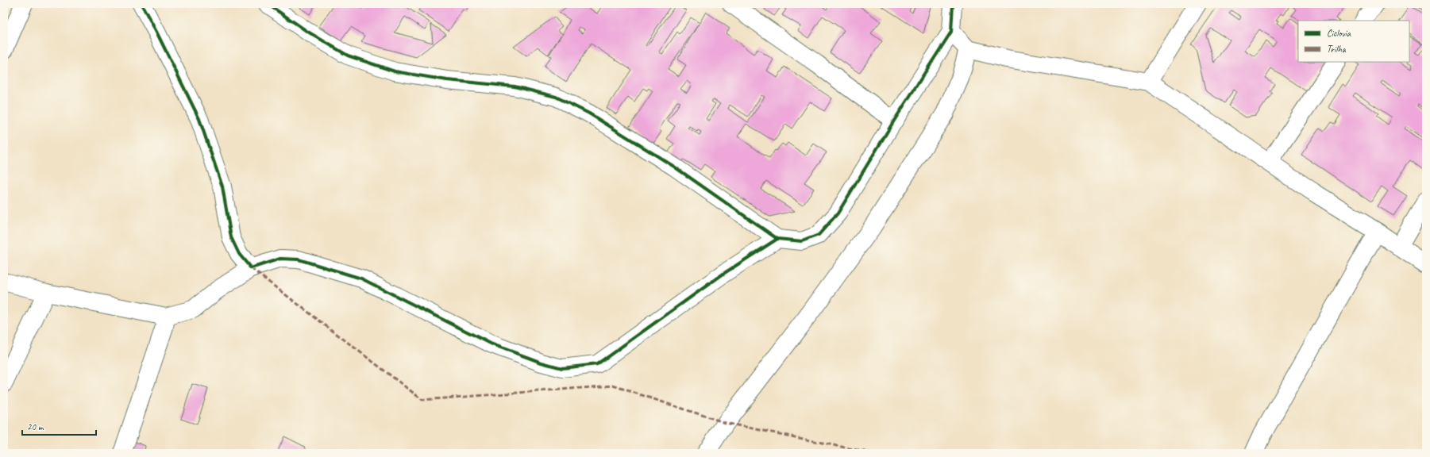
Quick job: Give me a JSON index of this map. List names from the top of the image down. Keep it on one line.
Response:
{"legend":["Ciclovia","Trilha"],"scale_bar":"20 m"}
